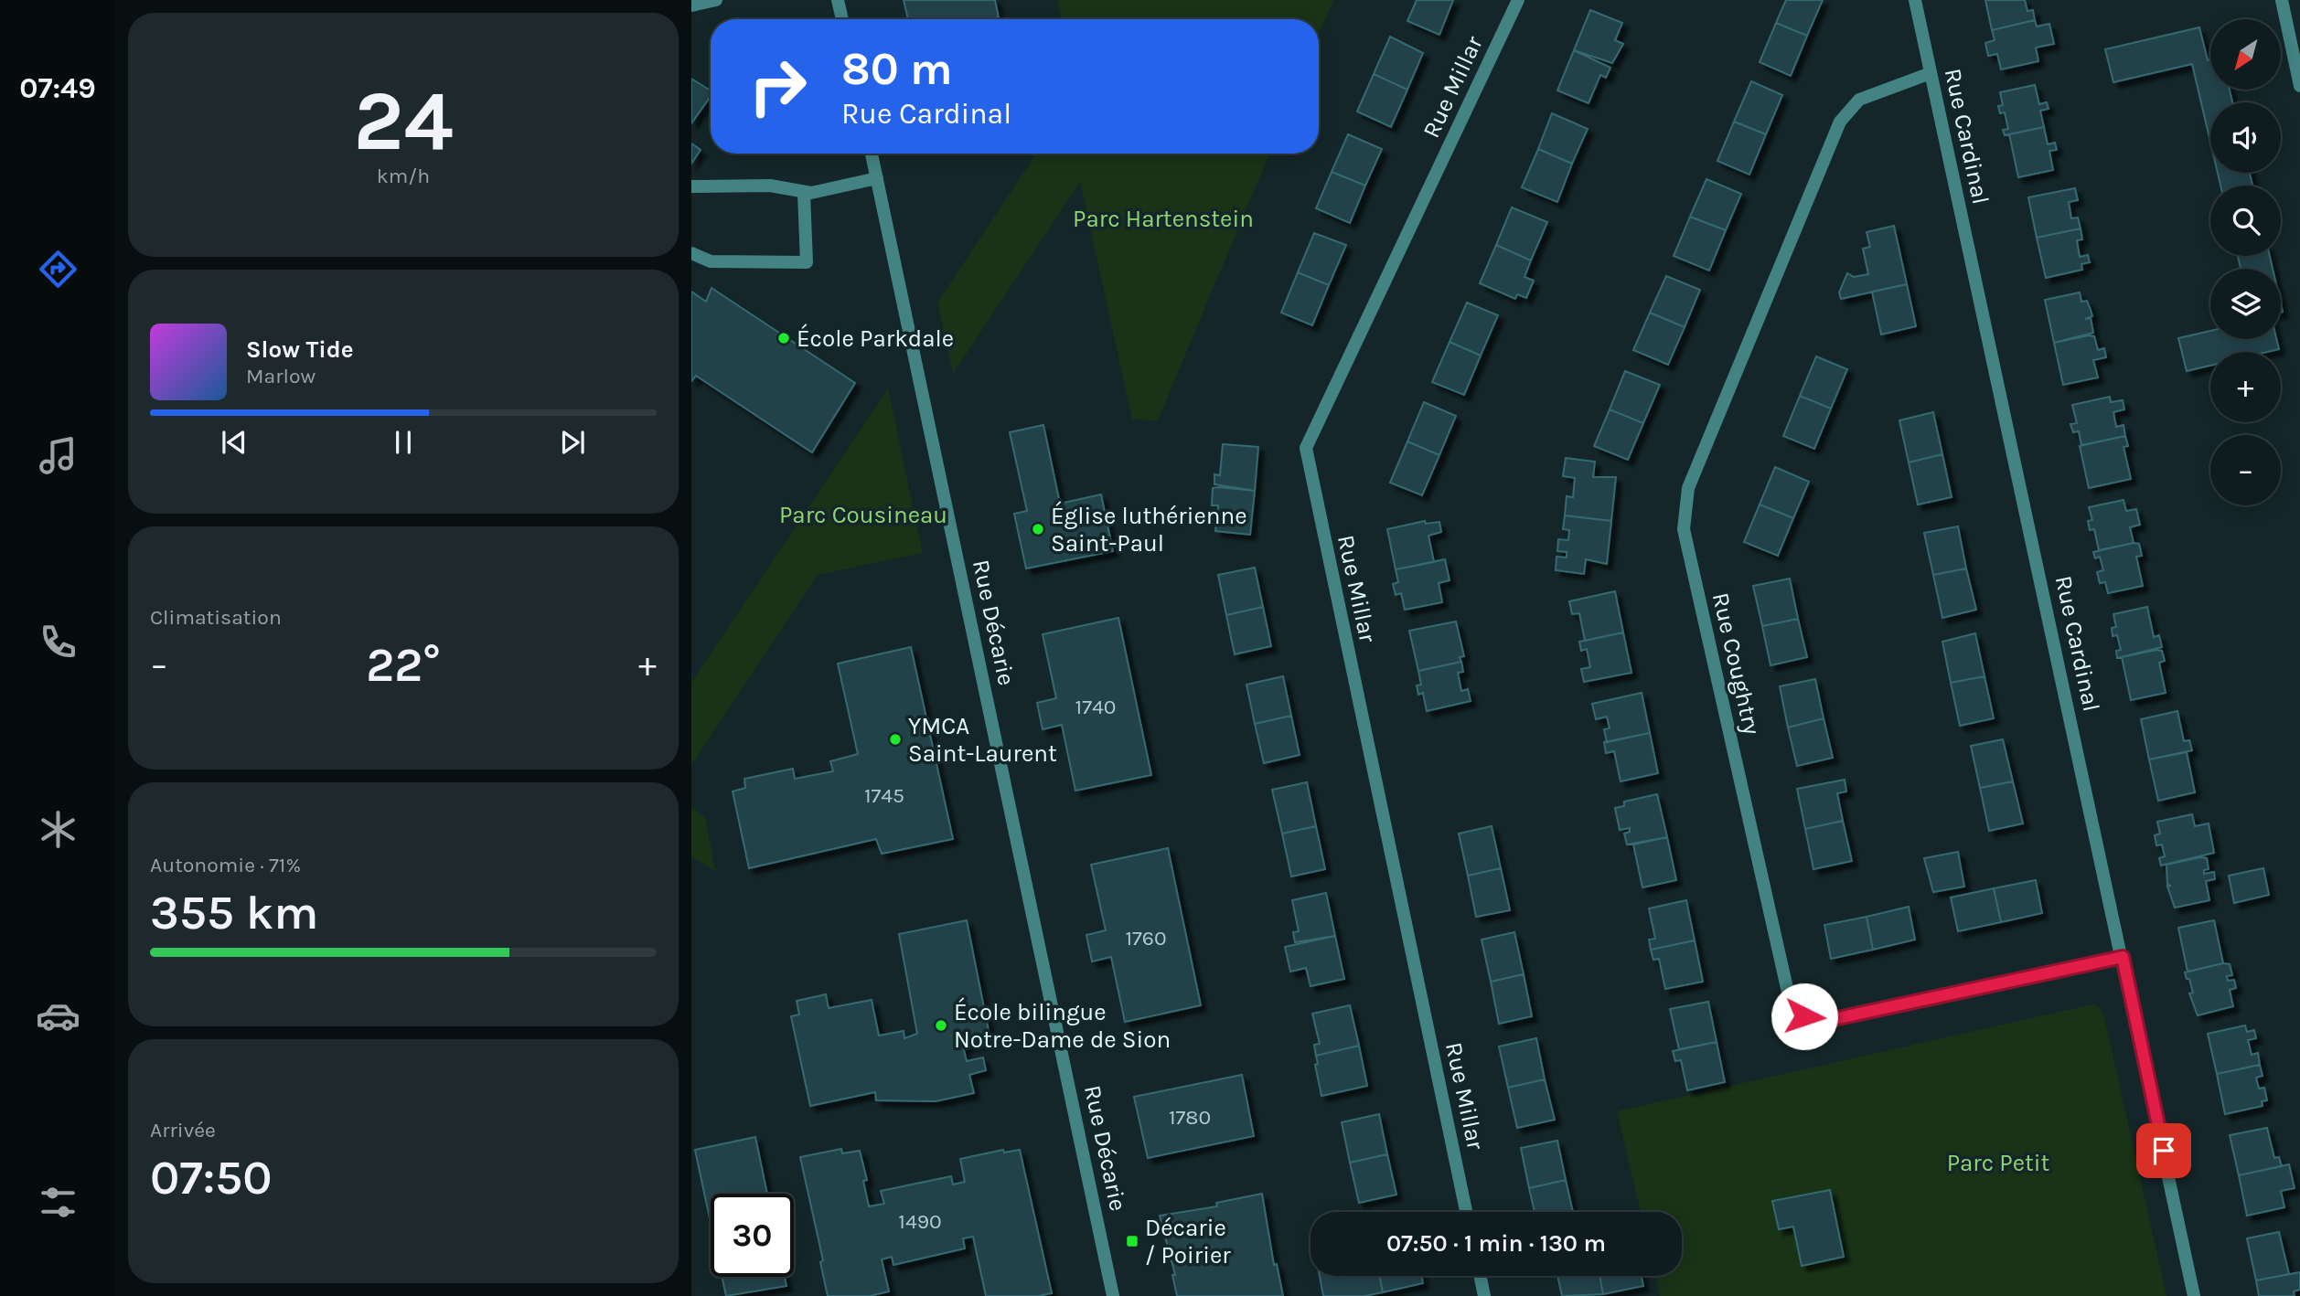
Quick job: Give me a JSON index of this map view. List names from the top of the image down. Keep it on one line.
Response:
{"streets":{"street":["Rue Millar","Rue Cardinal","Rue Décarie","Rue Coughtry"]},"crossings":[["Rue Cardinal","Rue Coughtry"]],"parks":["Parc Hartenstein","Parc Cousineau","Parc Petit"],"places":{"other":["École Parkdale","Église luthérienne Saint-Paul","YMCA Saint-Laurent","École bilingue Notre-Dame de Sion"],"transit":["Décarie / Poirier"]},"house_numbers":["1740","1745","1760","1780","1490"],"north":"bottom left","page":{"tabs":"07:49","tile":[["24","km/h"],"Climatisation",["Autonomie · 71%","355 km"],["Arrivée","07:50"]],"map_buttons":["+","−"],"turn":["80 m","Rue Cardinal"],"song":["Slow Tide","Marlow"],"heat":["−","22°","+"],"limit":"30","trip":"07:50 · 1 min · 130 m"}}
